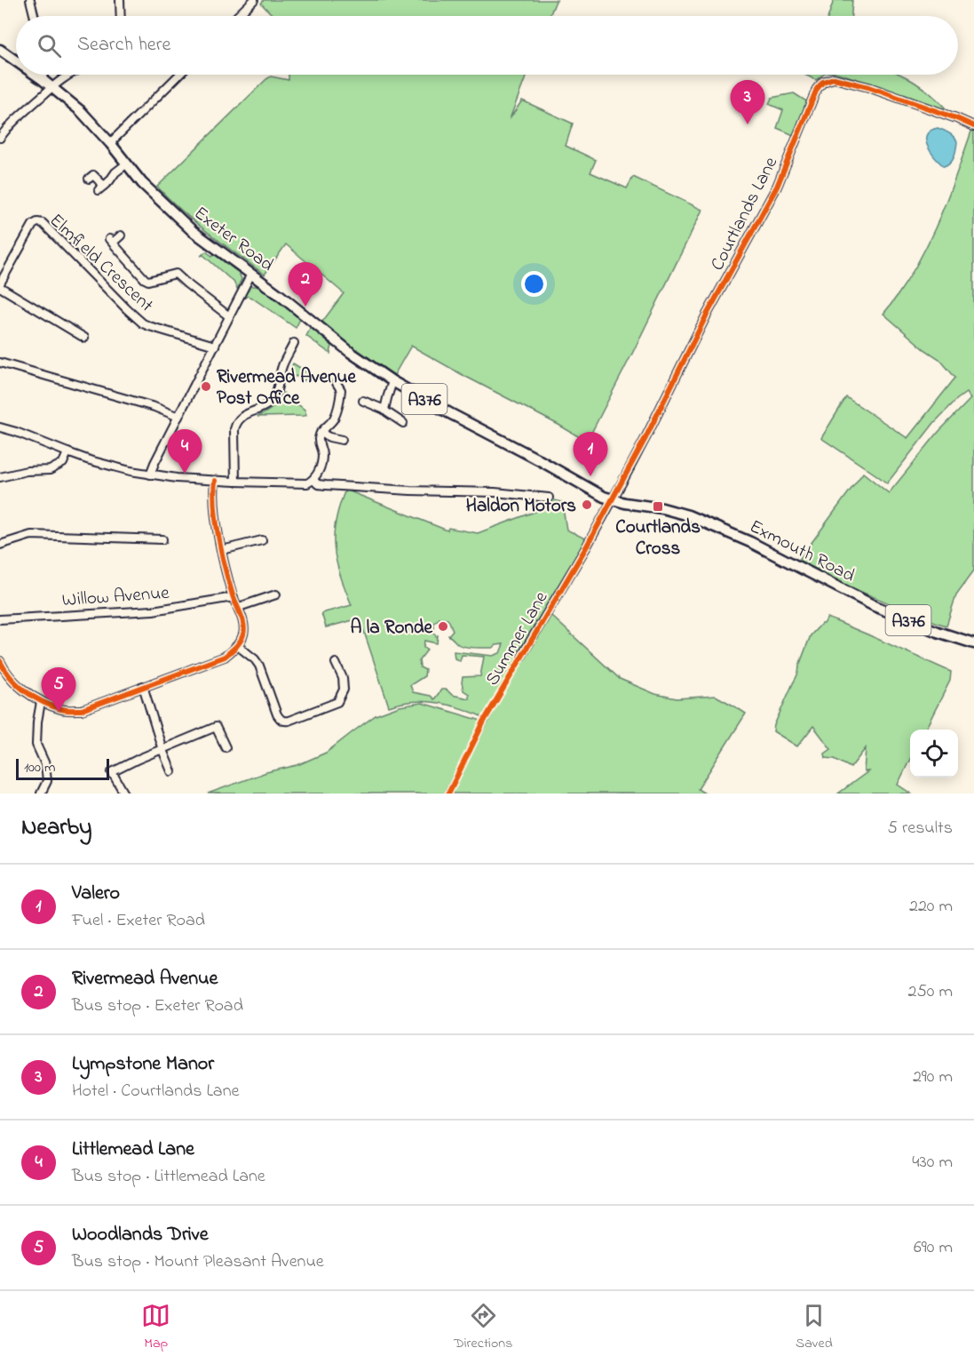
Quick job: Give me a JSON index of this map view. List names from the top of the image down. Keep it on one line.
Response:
{"streets":{"highway":["Exeter Road","A376","Exmouth Road"],"street":["Courtlands Lane","Elmfield Crescent","Willow Avenue","Summer Lane"]},"crossings":[["Courtlands Lane","Exeter Road"],["Courtlands Lane","Exmouth Road"],["Courtlands Lane","Summer Lane"],["Exeter Road","Exmouth Road"],["Exeter Road","Summer Lane"],["Exmouth Road","Summer Lane"]],"places":{"other":["Rivermead Avenue Post Office","Haldon Motors","A la Ronde"],"transit":["Courtlands Cross"]},"scale_bar":"100 m","page":{"search":"Search here","pins":["3","2","4","1","5"],"scale":"100 m","heading":["Nearby","5 results"],"list":[{"mark":"1","name":"Valero","note":"Fuel · Exeter Road","value":"220 m"},{"mark":"2","name":"Rivermead Avenue","note":"Bus stop · Exeter Road","value":"250 m"},{"mark":"3","name":"Lympstone Manor","note":"Hotel · Courtlands Lane","value":"290 m"},{"mark":"4","name":"Littlemead Lane","note":"Bus stop · Littlemead Lane","value":"430 m"},{"mark":"5","name":"Woodlands Drive","note":"Bus stop · Mount Pleasant Avenue","value":"690 m"}],"nav":["Map","Directions","Saved"]}}
